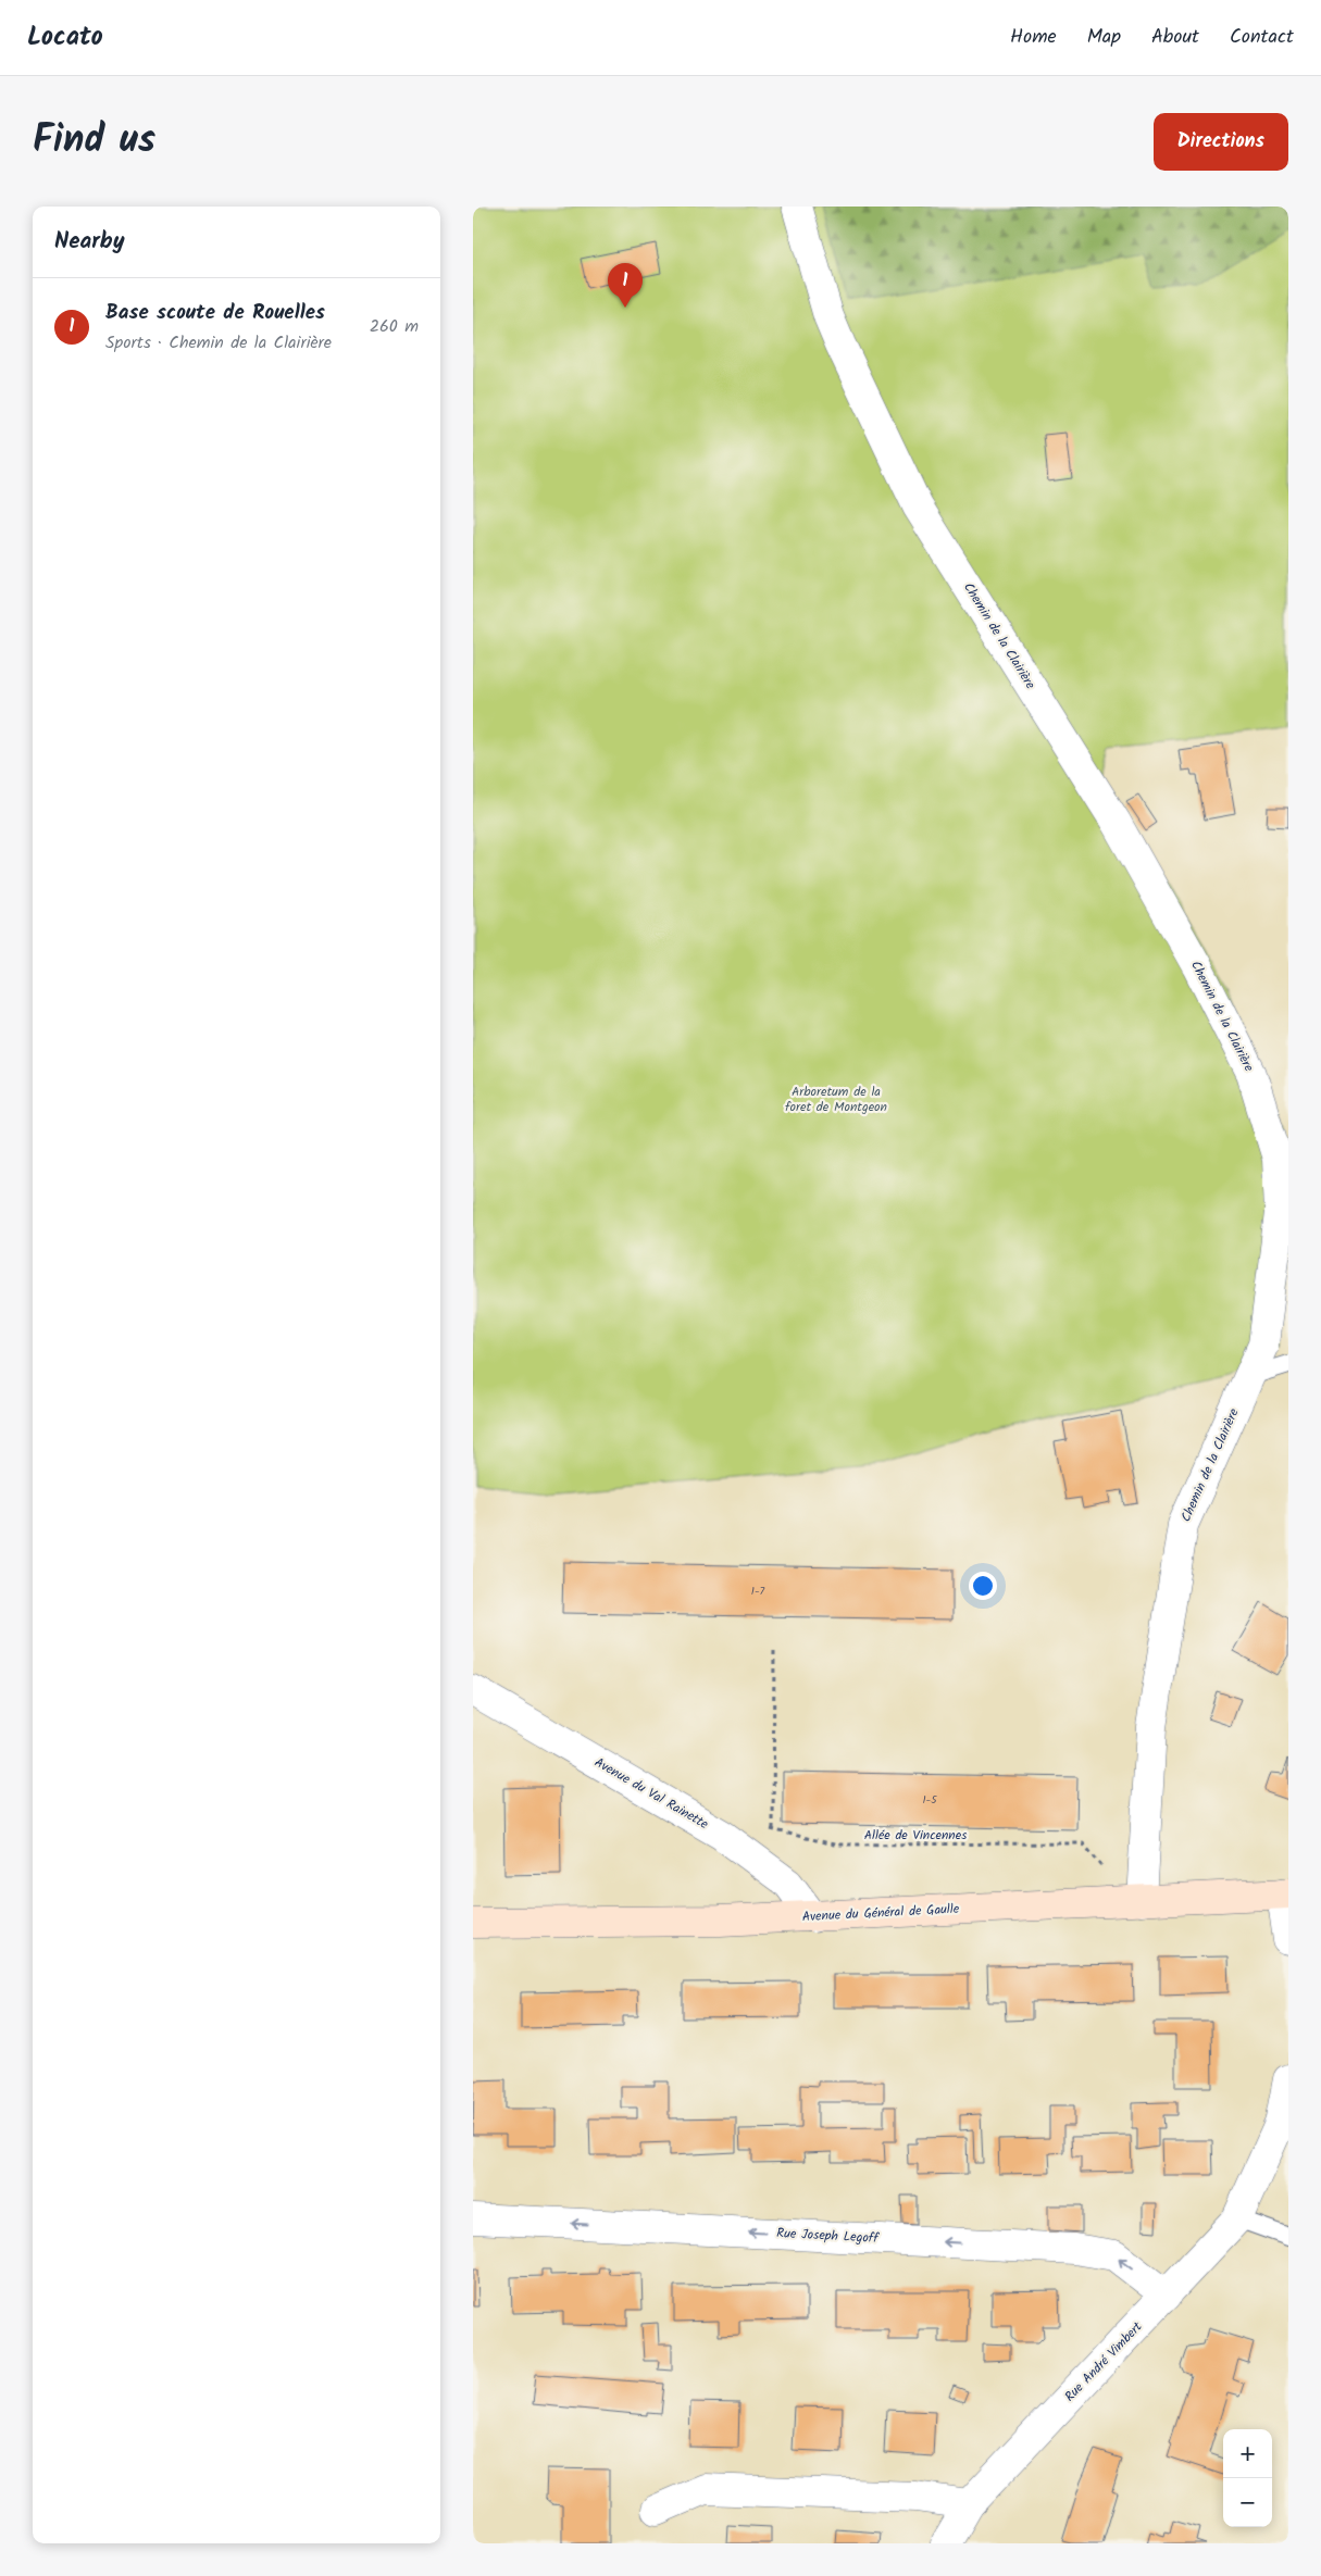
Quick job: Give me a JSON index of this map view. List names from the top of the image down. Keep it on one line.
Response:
{"streets":{"street":["Chemin de la Clairière","Avenue du Val Rainette","Avenue du Général de Gaulle","Rue Joseph Legoff","Rue André Vimbert"],"path":["Allée de Vincennes"]},"crossings":[["Chemin de la Clairière","Avenue du Général de Gaulle"],["Avenue du Val Rainette","Allée de Vincennes"],["Avenue du Val Rainette","Avenue du Général de Gaulle"],["Rue Joseph Legoff","Rue André Vimbert"]],"parks":["Arboretum de la foret de Montgeon"],"house_numbers":["1-7","1-5"],"page":{"header":"Locato","nav":["Home","Map","About","Contact"],"title":"Find us","buttons":"Directions","heading":"Nearby","pins":"1","list":[{"mark":"1","name":"Base scoute de Rouelles","note":"Sports · Chemin de la Clairière","value":"260 m"}],"map_buttons":["+","−"]}}
